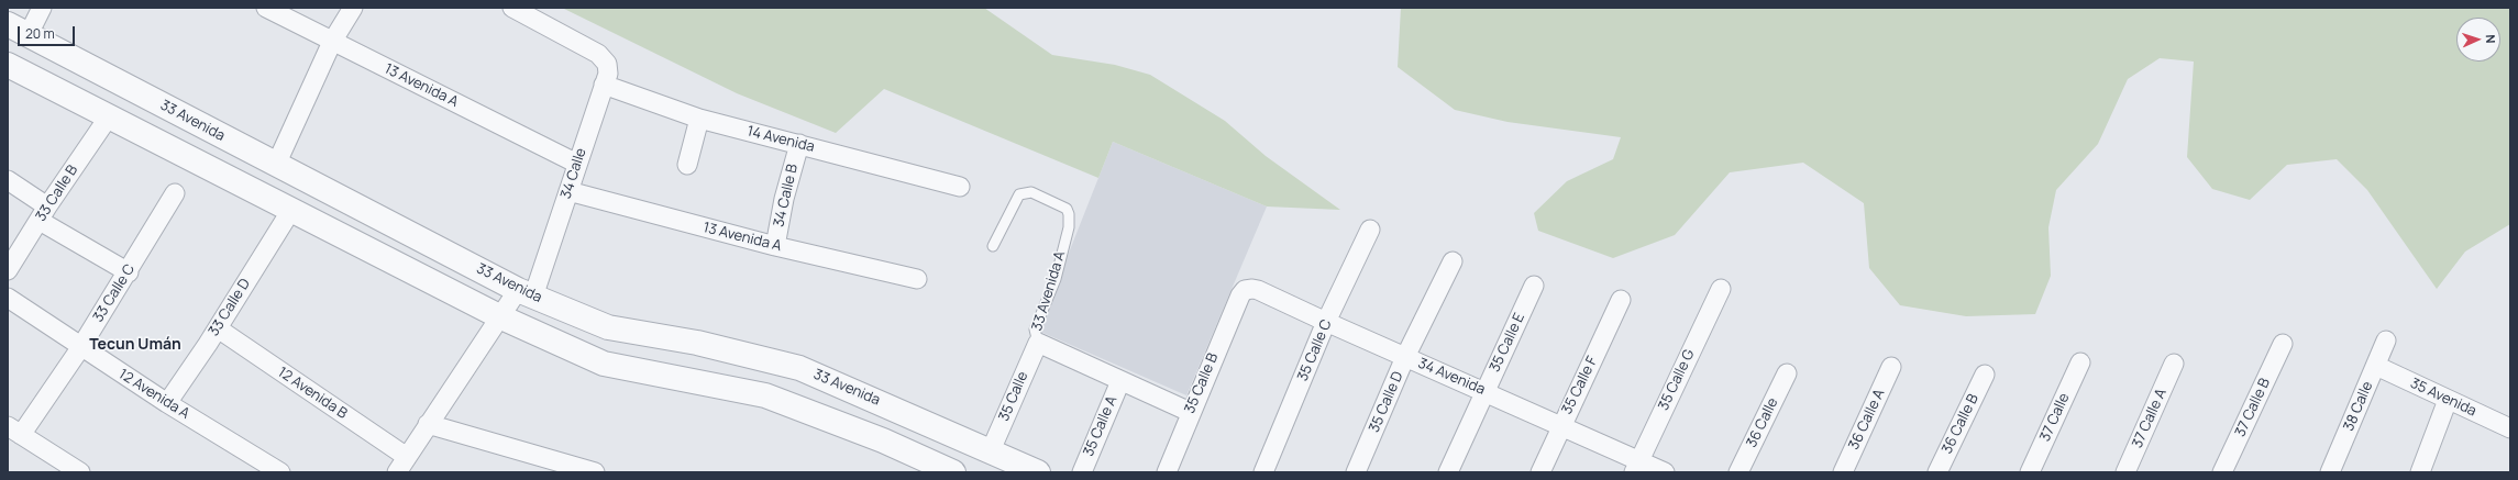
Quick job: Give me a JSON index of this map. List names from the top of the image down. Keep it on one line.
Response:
{"streets":{"street":["13 Avenida A","33 Avenida","14 Avenida","34 Calle","33 Calle B","34 Calle B","33 Avenida A","33 Calle C","33 Calle D","35 Calle E","35 Calle C","34 Avenida","35 Calle G","35 Calle B","35 Calle F","12 Avenida B","12 Avenida A","35 Calle","35 Avenida","35 Calle D","38 Calle","37 Calle B","37 Calle","37 Calle A","36 Calle A","36 Calle","36 Calle B","35 Calle A"]},"crossings":[["13 Avenida A","34 Calle"],["13 Avenida A","34 Calle B"],["33 Avenida","34 Calle"],["33 Avenida","35 Calle"],["14 Avenida","34 Calle"],["14 Avenida","34 Calle B"],["34 Calle","12 Avenida B"],["33 Avenida A","35 Calle B"],["33 Avenida A","35 Calle"],["33 Avenida A","35 Calle A"],["33 Calle C","12 Avenida A"],["33 Calle D","12 Avenida B"],["33 Calle D","12 Avenida A"],["35 Calle E","34 Avenida"],["35 Calle C","34 Avenida"],["34 Avenida","35 Calle G"],["34 Avenida","35 Calle B"],["34 Avenida","35 Calle F"],["34 Avenida","35 Calle D"],["35 Avenida","38 Calle"]],"districts":["Tecun Umán"],"scale_bar":"20 m","north":"right"}
